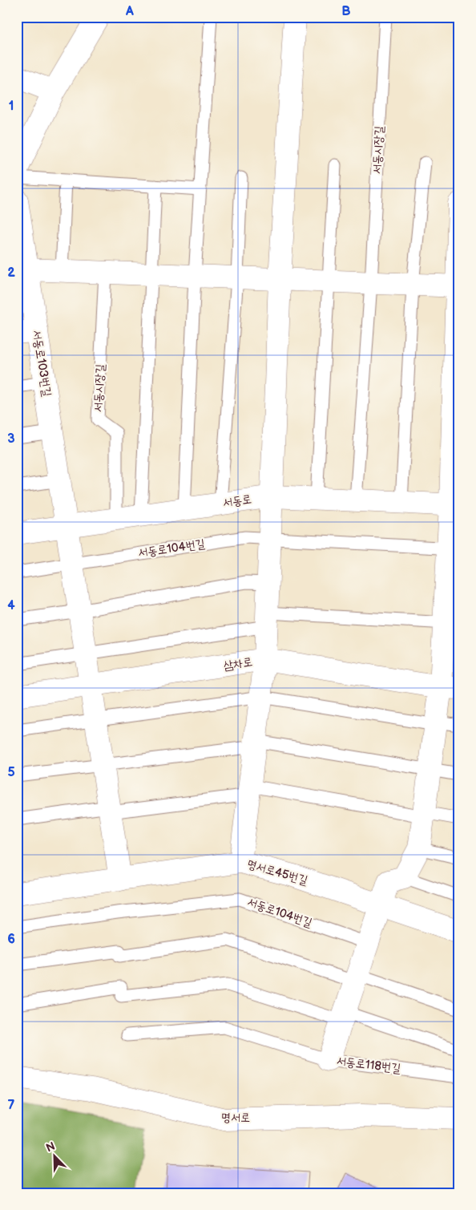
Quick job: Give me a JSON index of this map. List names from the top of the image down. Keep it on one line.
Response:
{"streets":{"street":["서동로103번길","서동로","삼차로","명서로45번길","서동로118번길","명서로"],"lane":["서동시장길","서동로104번길"]},"crossings":[["서동시장길","서동로"],["서동로103번길","서동로"],["서동로104번길","서동로118번길"],["명서로45번길","서동로118번길"]],"north":"top left","grid":{"columns":["A","B"],"rows":["1","2","3","4","5","6","7"]}}
